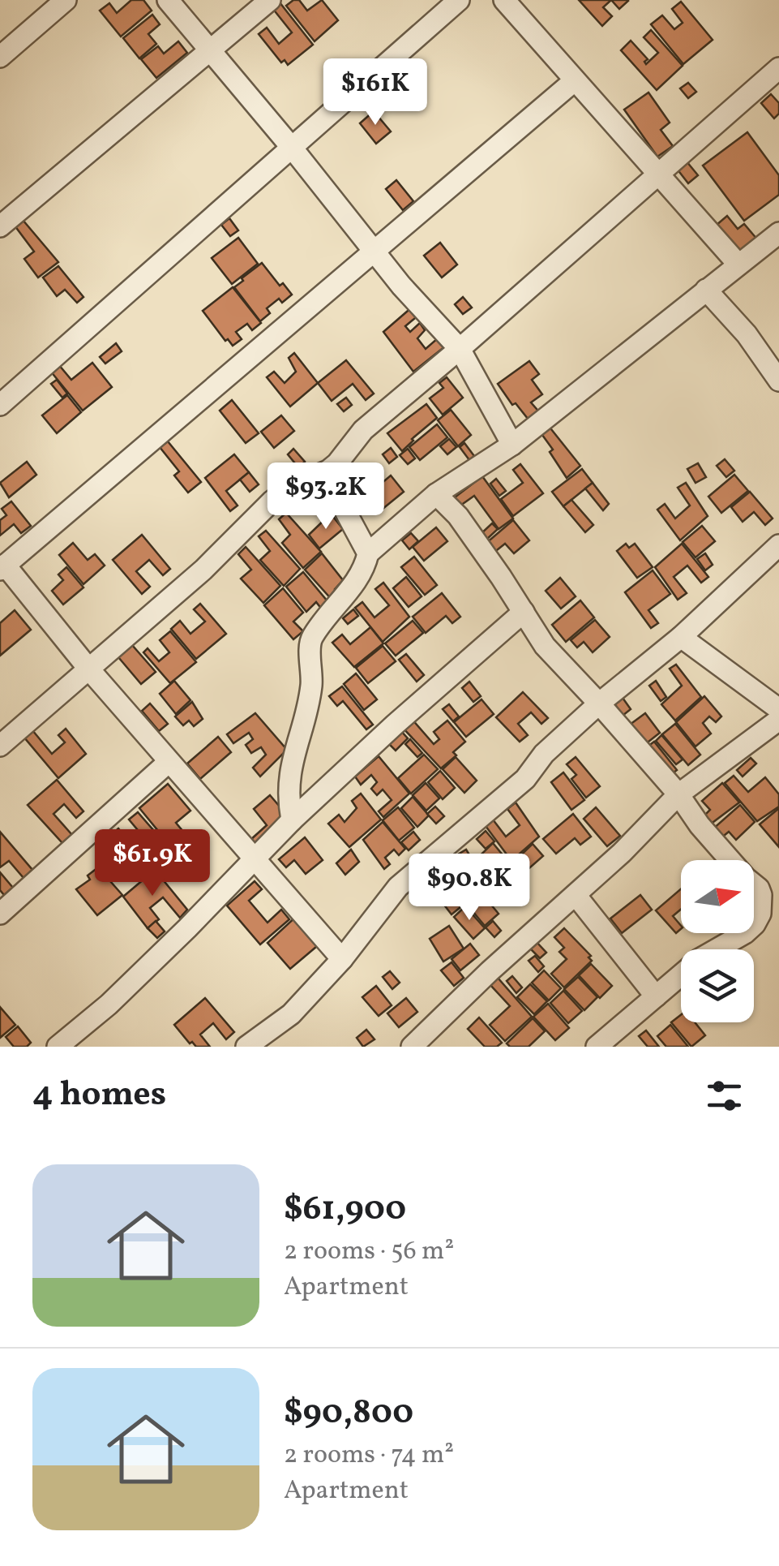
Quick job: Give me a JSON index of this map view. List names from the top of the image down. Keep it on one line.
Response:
{"north":"right","page":{"price":["$161K","$93.2K","$61.9K","$90.8K"],"heading":"4 homes","list":[{"name":"$61,900","note":"2 rooms · 56 m² · Apartment"},{"name":"$90,800","note":"2 rooms · 74 m² · Apartment"}]}}
